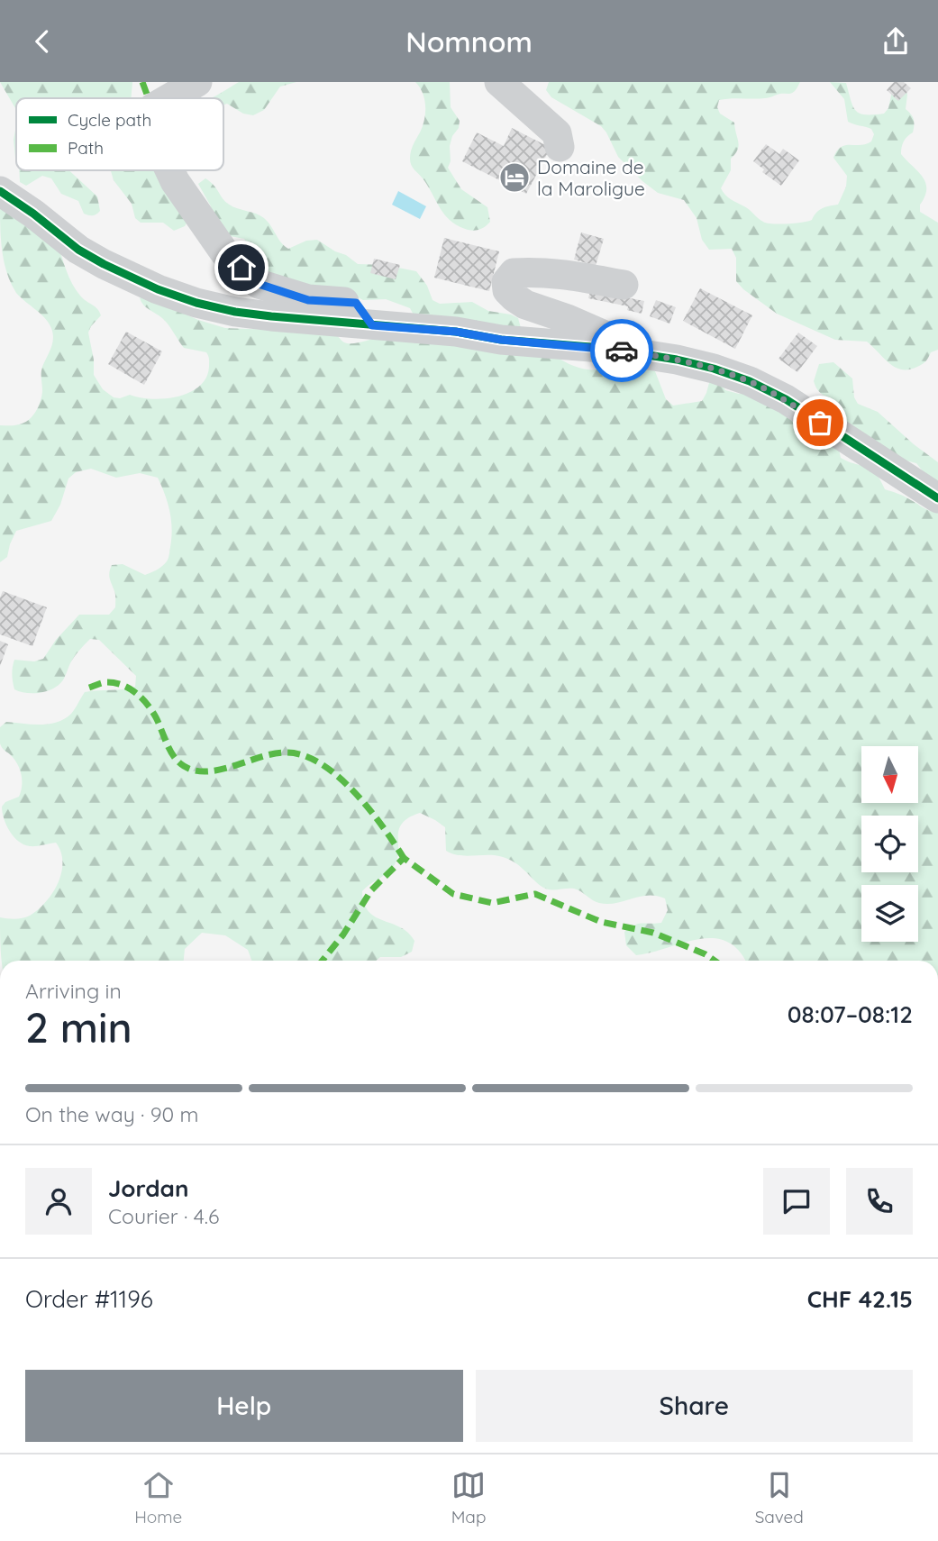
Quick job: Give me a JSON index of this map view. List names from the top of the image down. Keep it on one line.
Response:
{"places":{"hotel":["Domaine de la Maroligue"]},"legend":["Cycle path","Path"],"north":"bottom","page":{"header":"Nomnom","heading":["2 min","Arriving in","08:07–08:12"],"panel":["Jordan","Courier · 4.6","Order #1196","CHF 42.15"],"bar":"On the way · 90 m","buttons":["Help","Share"],"tabs":["Home","Map","Saved"]}}
